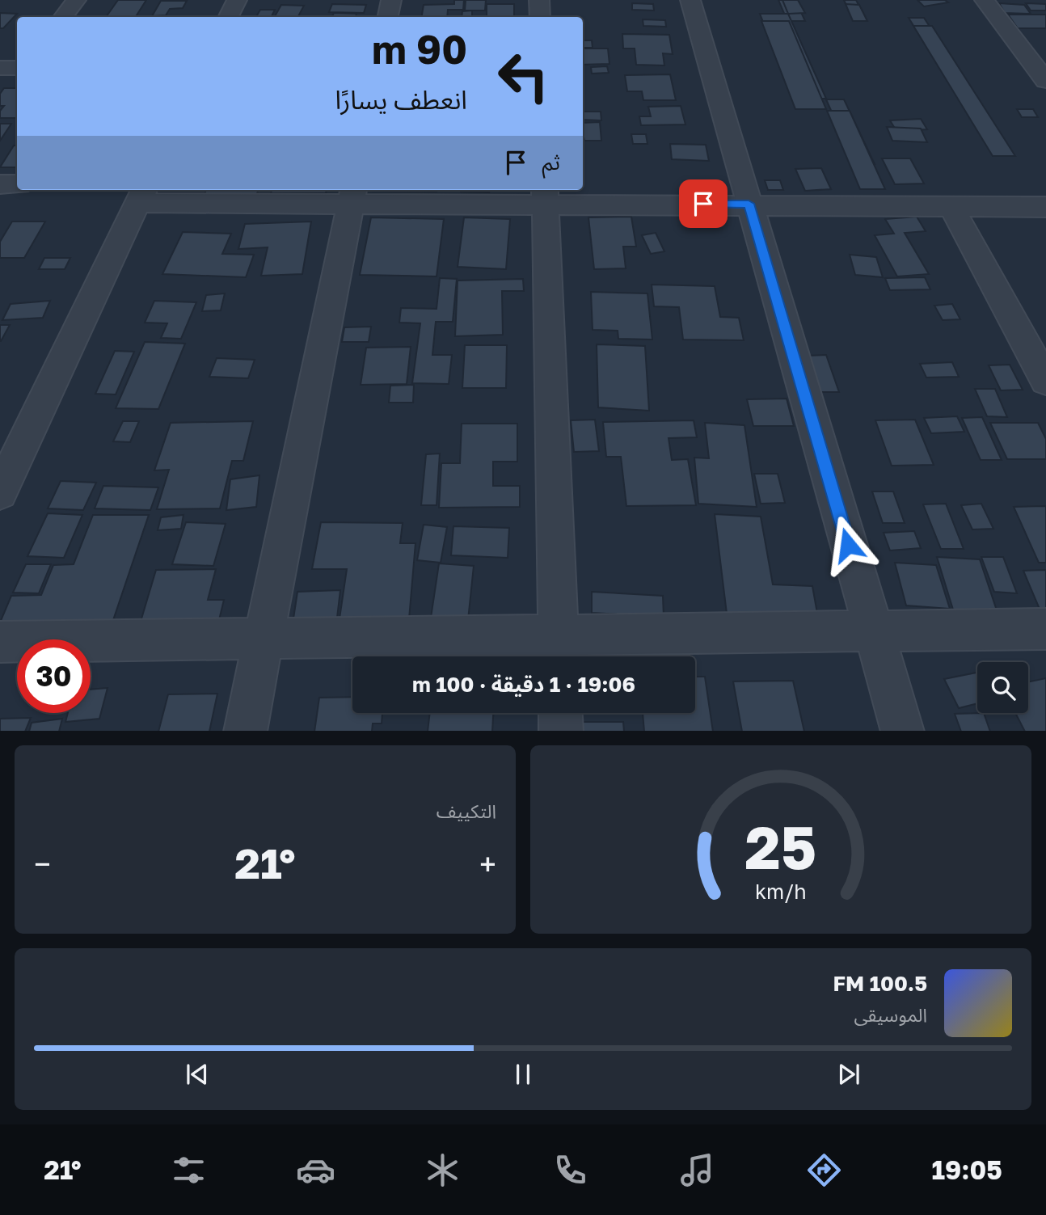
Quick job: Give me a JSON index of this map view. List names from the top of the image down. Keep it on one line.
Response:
{"page":{"turn":["90 m","انعطف يسارًا"],"then":"ثم","limit":"30","trip":"19:06 · 1 دقيقة · 100 m","tile":"التكييف","heat":["−","21°","+"],"song":["100.5 FM","الموسيقى"],"tabs":["19:05","21°"],"gauge":["25","km/h"]}}
